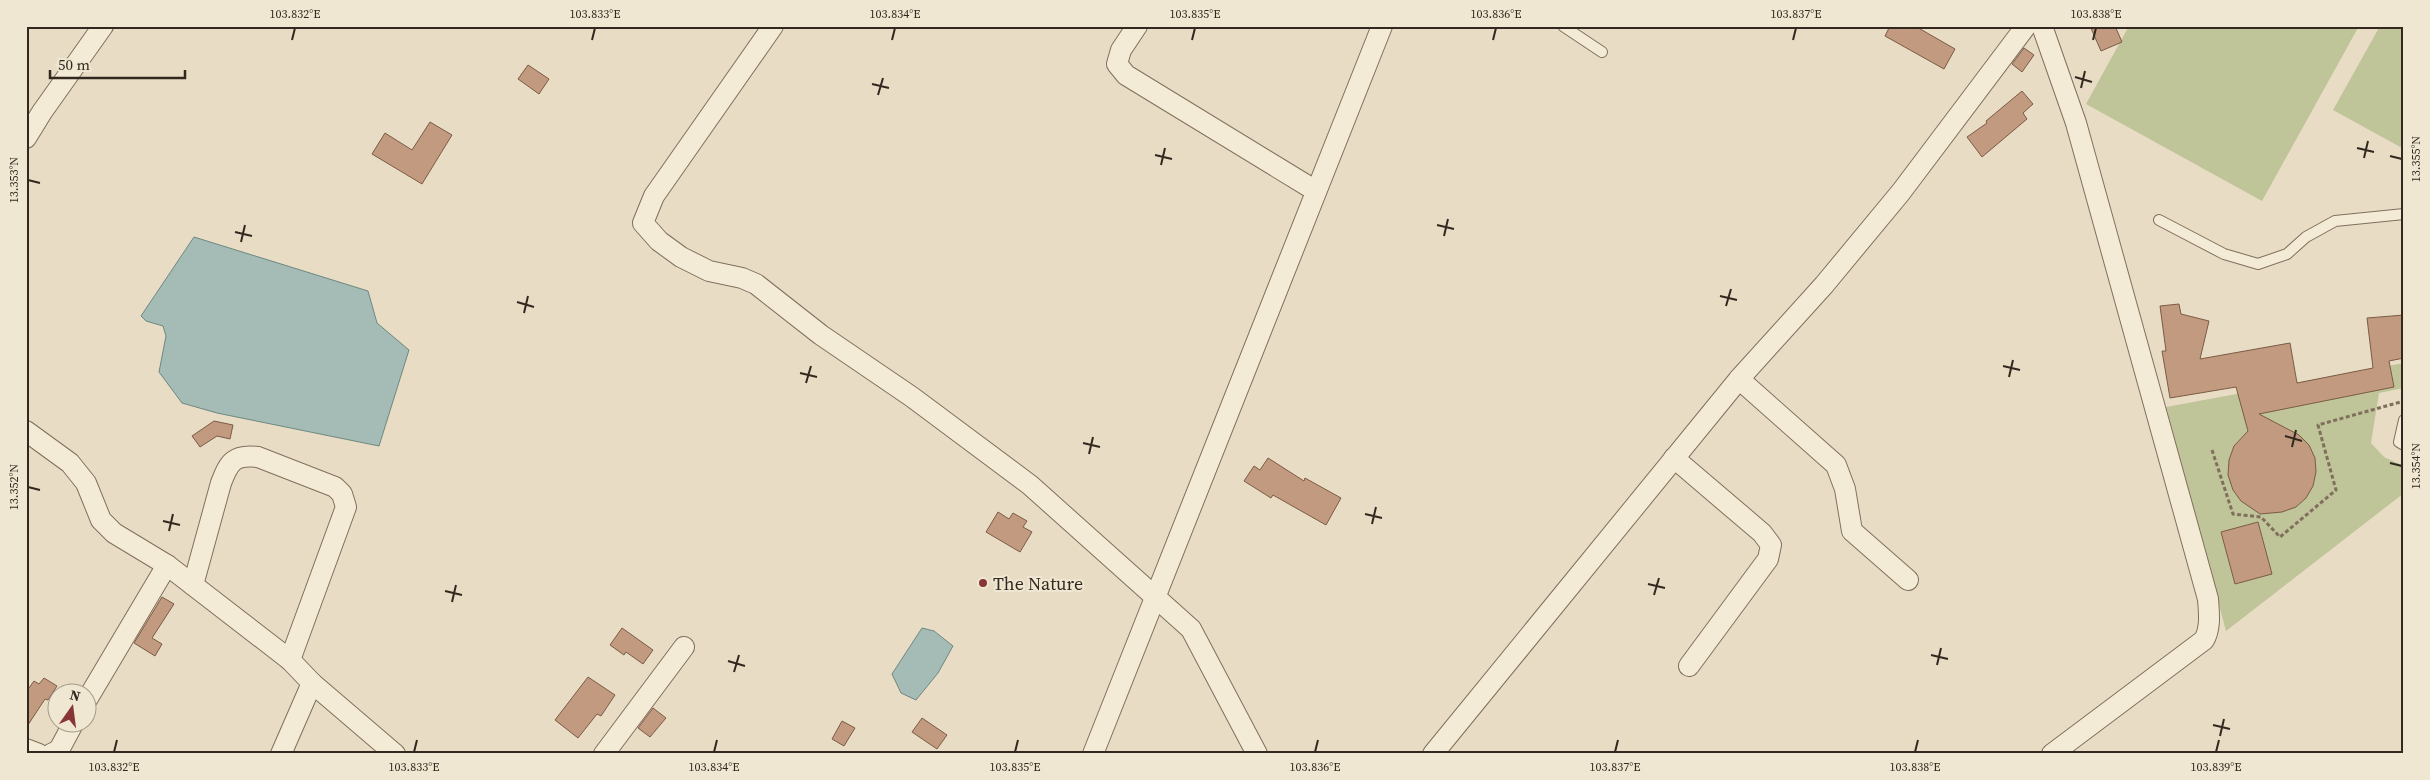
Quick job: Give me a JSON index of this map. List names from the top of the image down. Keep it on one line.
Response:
{"places":["The Nature"],"scale_bar":"50 m","north":"top","coordinates":["103.832°E","103.833°E","103.834°E","103.835°E","103.836°E","103.837°E","103.838°E","13.355°N","13.353°N","13.354°N","13.352°N","103.839°E"]}
